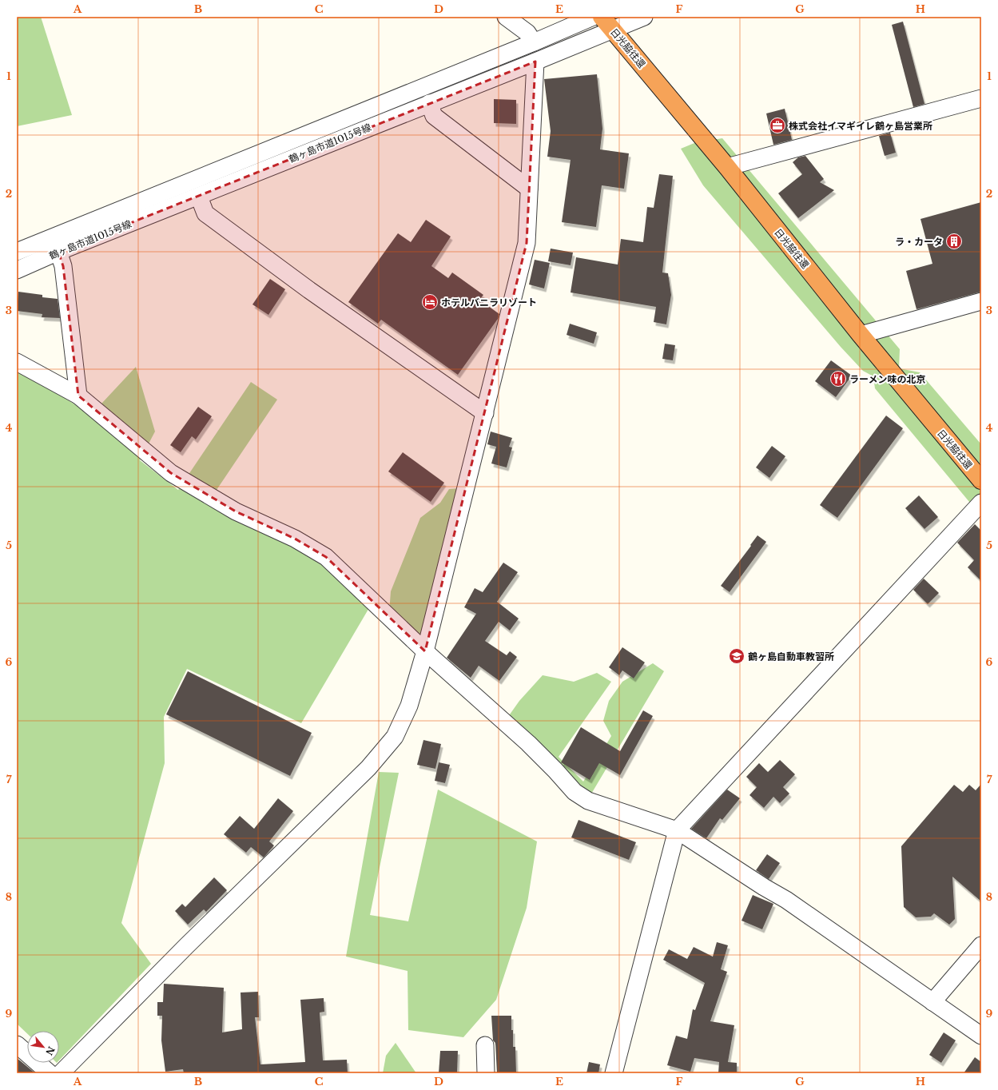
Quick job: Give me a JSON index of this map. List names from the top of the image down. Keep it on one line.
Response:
{"streets":{"highway":["日光脇往還"],"street":["鶴ヶ島市道1015号線"]},"crossings":[["日光脇往還","鶴ヶ島市道1015号線"]],"places":{"office":["株式会社イマギイレ鶴ヶ島営業所"],"building":["ラ・カータ"],"hotel":["ホテルバニラリゾート"],"restaurant":["ラーメン味の北京"],"school or university":["鶴ヶ島自動車教習所"]},"north":"bottom right","grid":{"columns":["A","B","C","D","E","F","G","H"],"rows":["1","2","3","4","5","6","7","8","9"]}}
